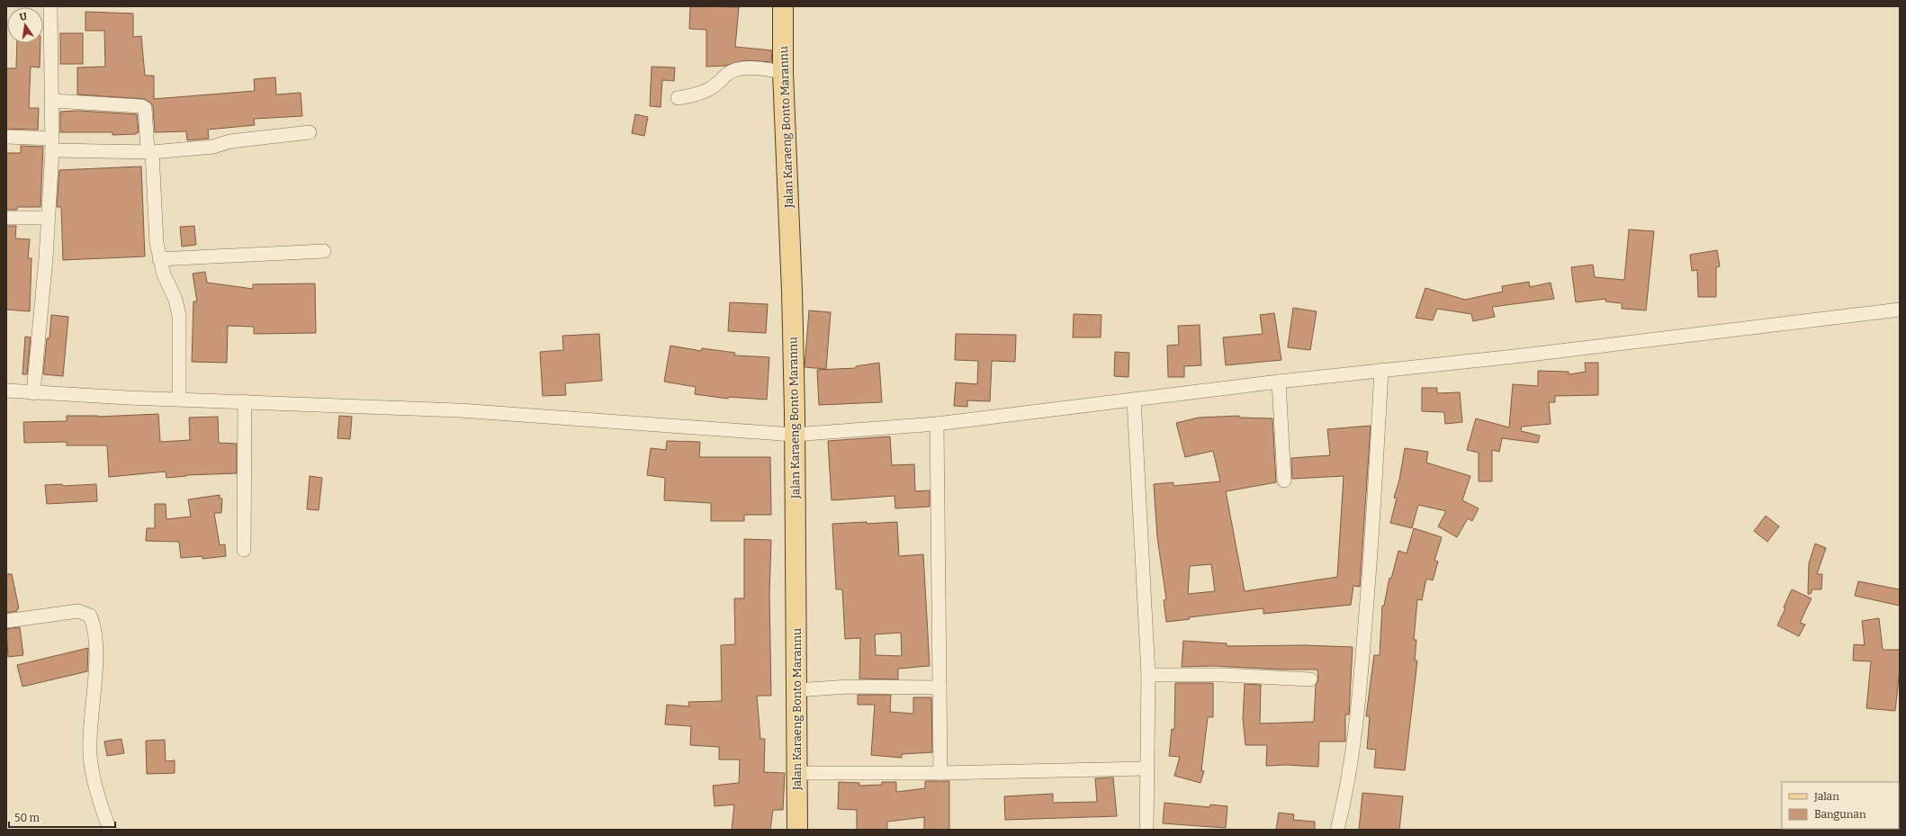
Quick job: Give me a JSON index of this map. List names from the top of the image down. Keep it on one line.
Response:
{"streets":{"main road":["Jalan Karaeng Bonto Marannu"]},"legend":["Jalan","Bangunan"],"scale_bar":"50 m","north":"top"}
